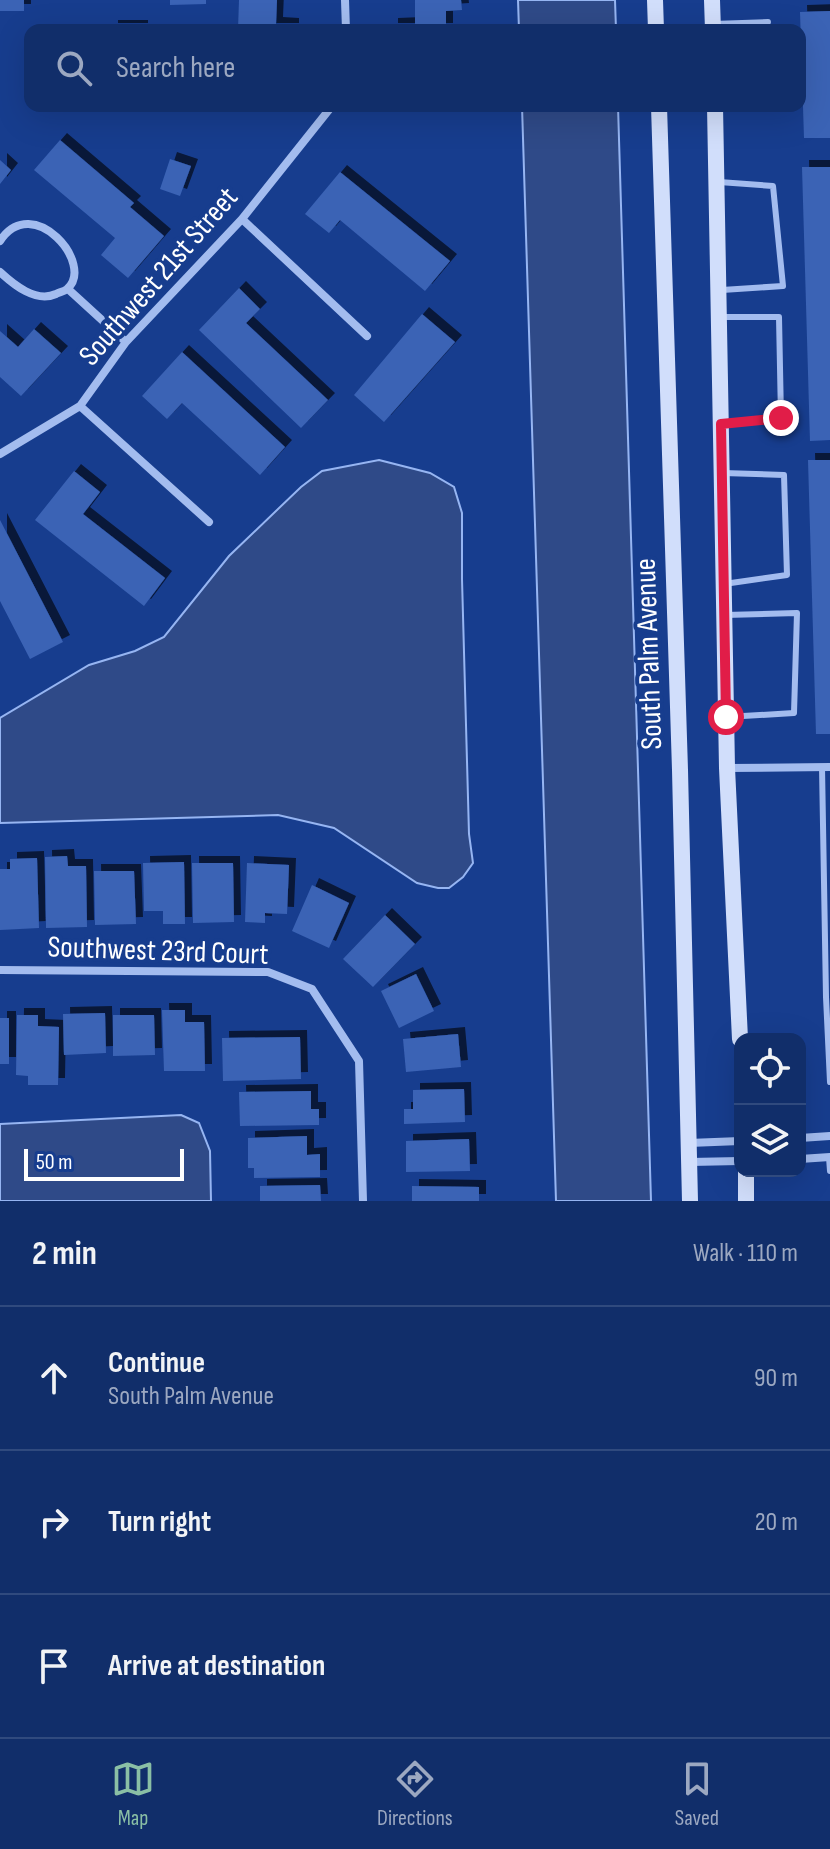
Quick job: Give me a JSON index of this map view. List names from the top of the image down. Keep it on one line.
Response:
{"streets":{"main road":["South Palm Avenue"],"street":["Southwest 21st Street","Southwest 23rd Court"]},"scale_bar":"50 m","page":{"search":"Search here","scale":"50 m","heading":["2 min","Walk · 110 m"],"list":[["Continue","South Palm Avenue","90 m"],["Turn right","20 m"],"Arrive at destination"],"nav":["Map","Directions","Saved"]}}
